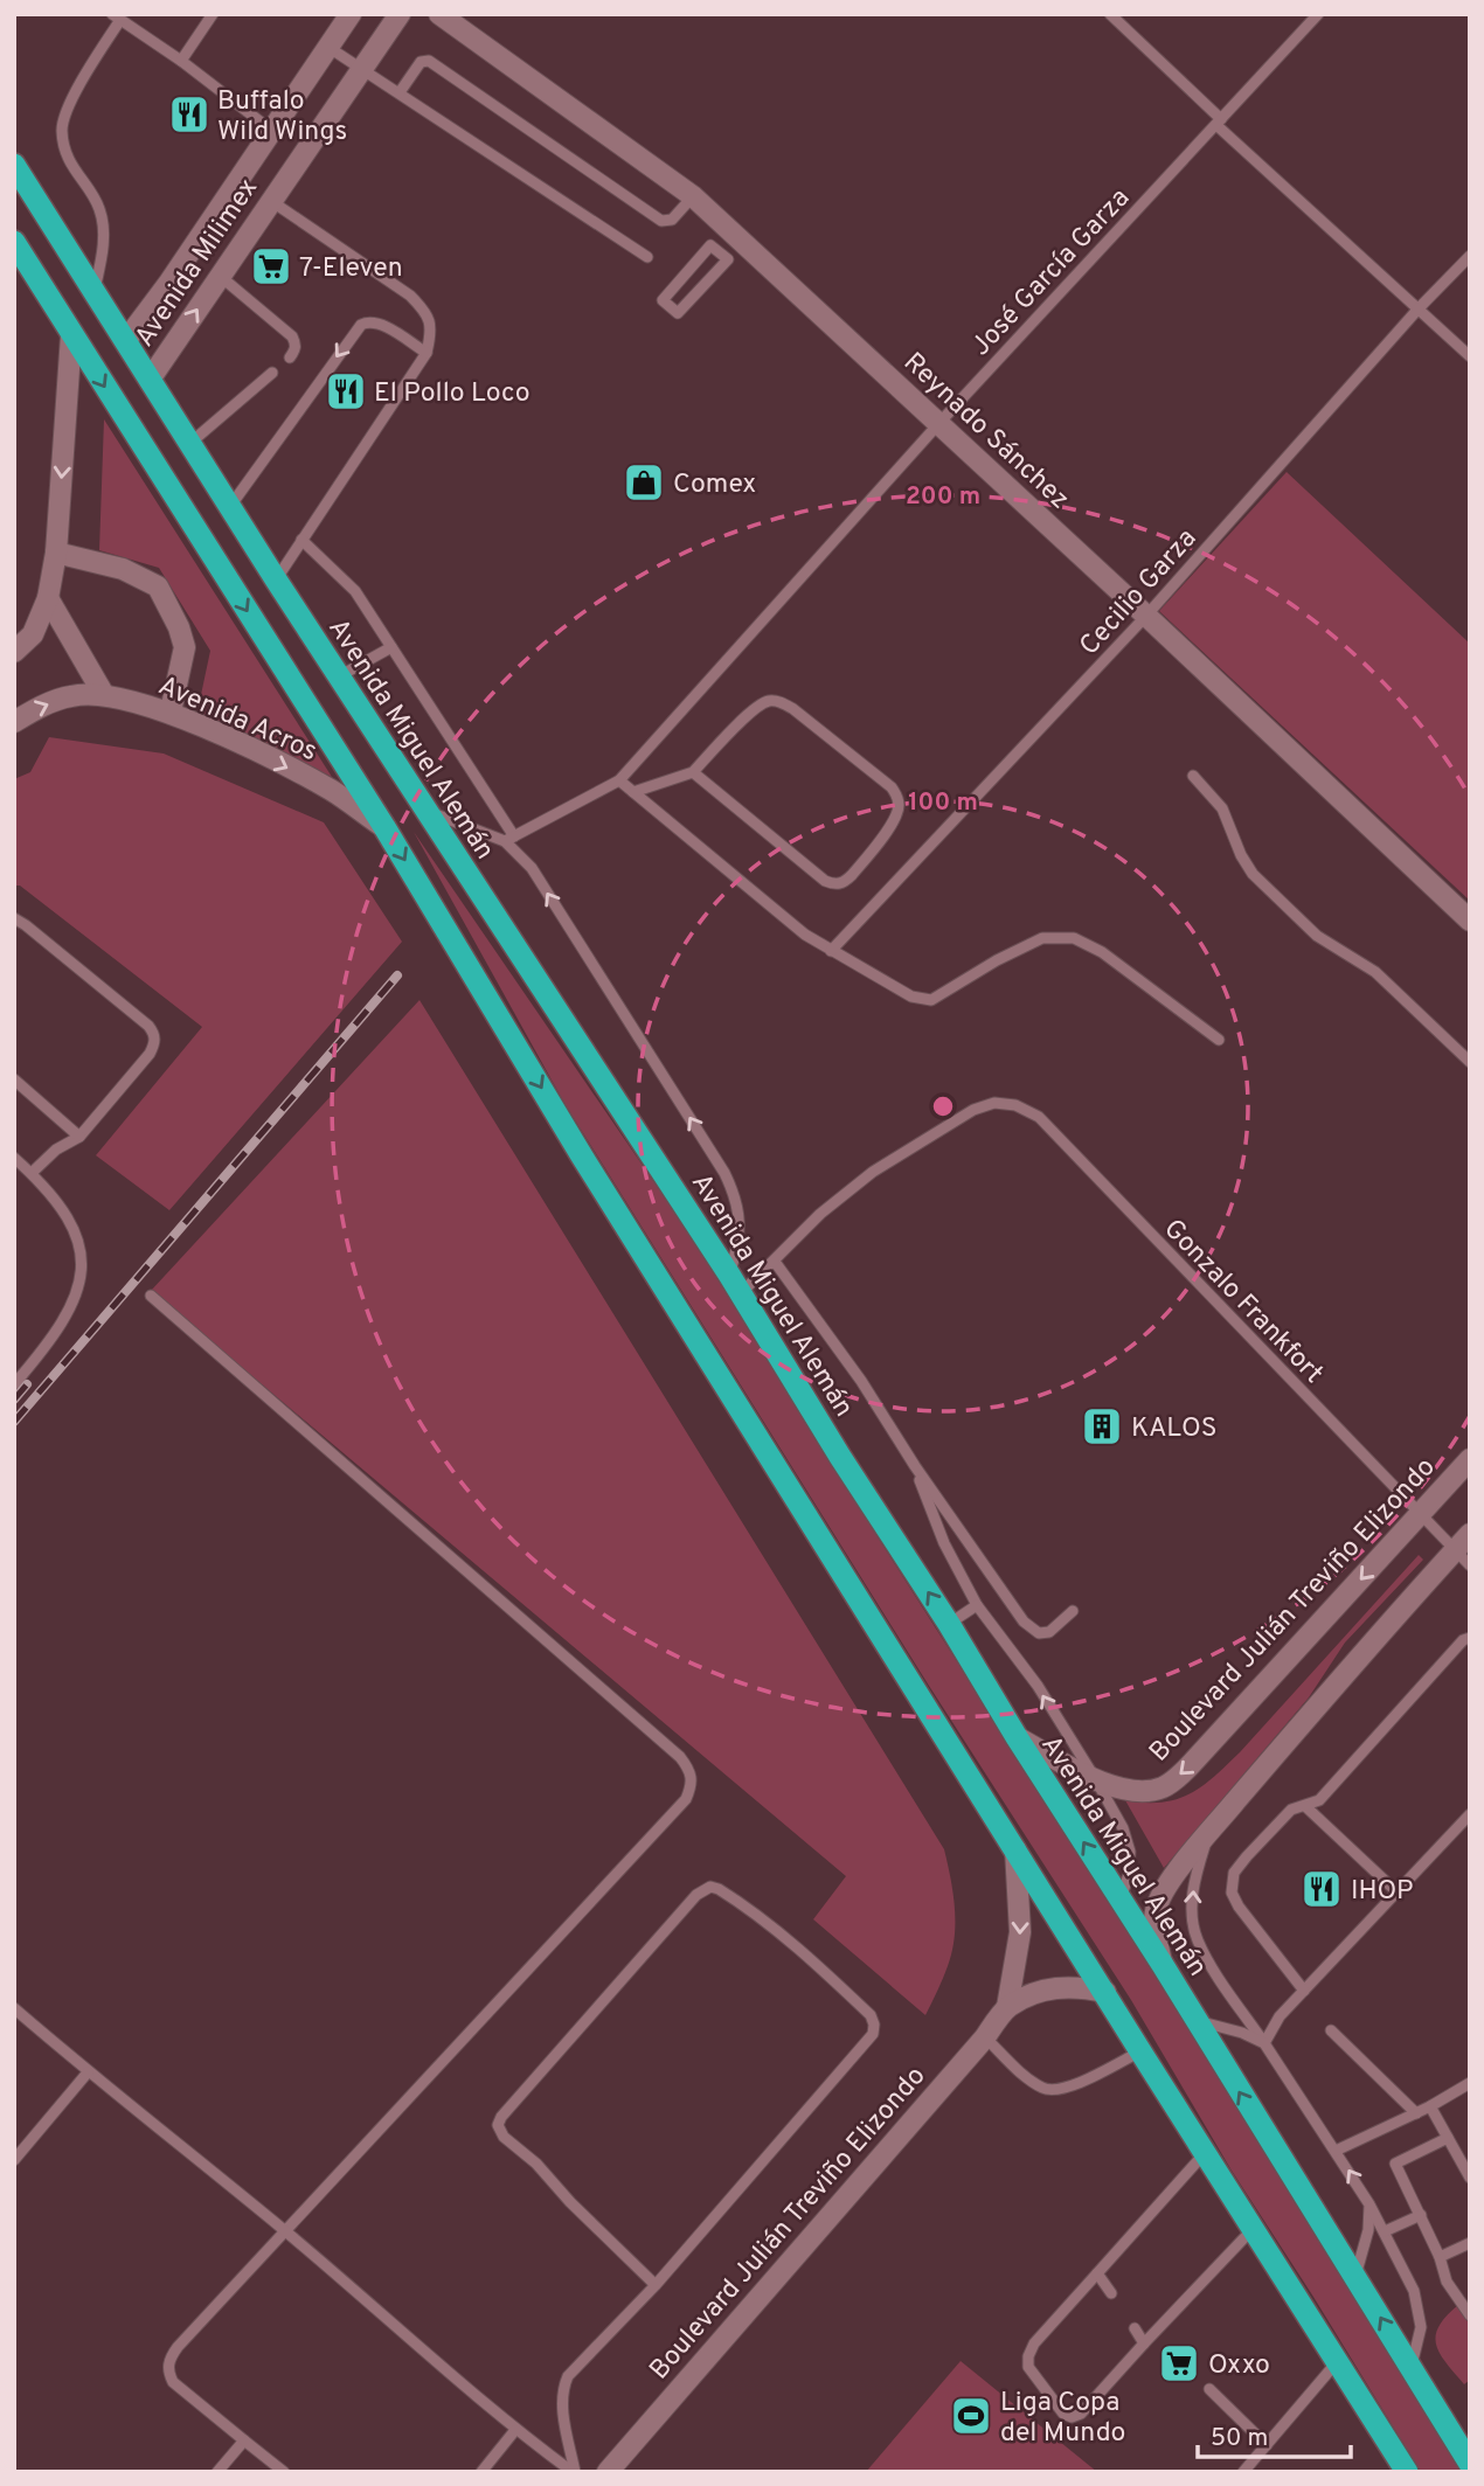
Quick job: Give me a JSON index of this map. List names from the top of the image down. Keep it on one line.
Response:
{"streets":{"highway":["Avenida Miguel Alemán"],"street":["Avenida Milimex","Reynado Sánchez","Avenida Acros","Boulevard Julián Treviño Elizondo"],"lane":["José García Garza","Cecilio Garza","Gonzalo Frankfort"]},"crossings":[["Avenida Milimex","Avenida Miguel Alemán"],["José García Garza","Reynado Sánchez"],["Reynado Sánchez","Cecilio Garza"],["Avenida Miguel Alemán","Boulevard Julián Treviño Elizondo"],["Gonzalo Frankfort","Boulevard Julián Treviño Elizondo"]],"one_way":["Avenida Acros"],"places":{"restaurant":["Buffalo Wild Wings","El Pollo Loco","IHOP"],"supermarket":["7-Eleven","Oxxo"],"shop":["Comex"],"building":["KALOS"],"sports":["Liga Copa del Mundo"]},"scale_bar":"50 m","rings":["200 m","100 m"]}
